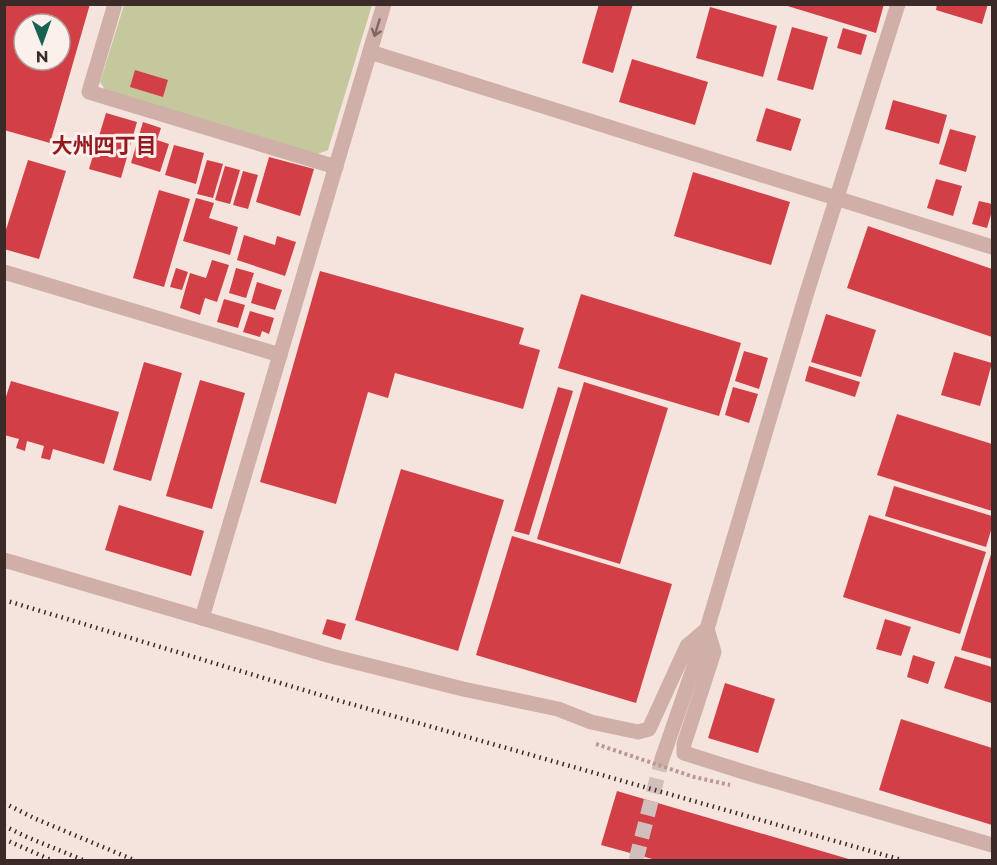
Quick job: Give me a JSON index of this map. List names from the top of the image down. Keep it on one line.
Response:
{"districts":["大州四丁目"],"north":"bottom"}
